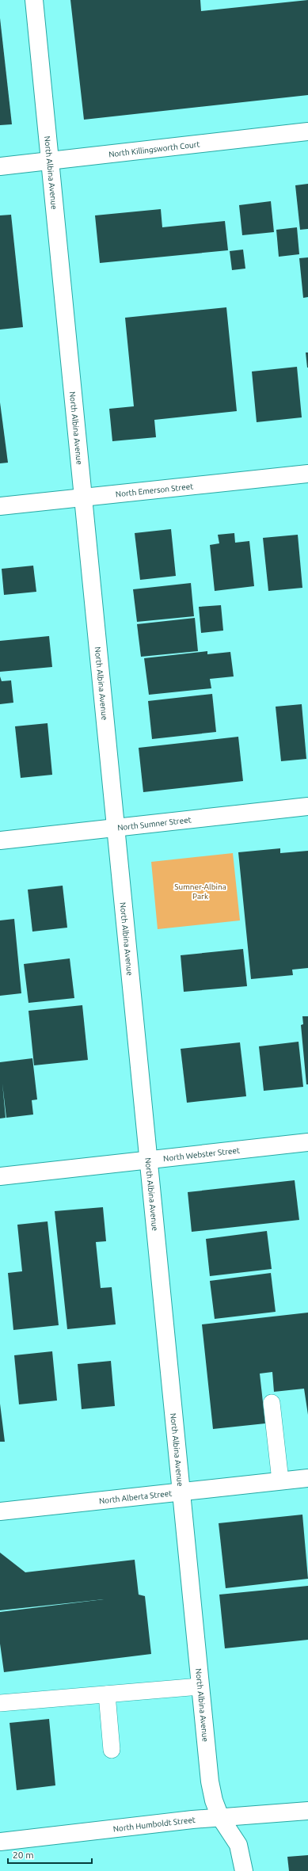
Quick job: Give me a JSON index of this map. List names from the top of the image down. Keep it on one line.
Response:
{"streets":{"street":["North Killingsworth Court","North Albina Avenue","North Emerson Street","North Sumner Street","North Webster Street","North Alberta Street","North Humboldt Street"]},"crossings":[["North Killingsworth Court","North Albina Avenue"],["North Albina Avenue","North Emerson Street"],["North Albina Avenue","North Sumner Street"],["North Albina Avenue","North Webster Street"],["North Albina Avenue","North Alberta Street"],["North Albina Avenue","North Humboldt Street"]],"parks":["Sumner-Albina Park"],"scale_bar":"20 m"}
